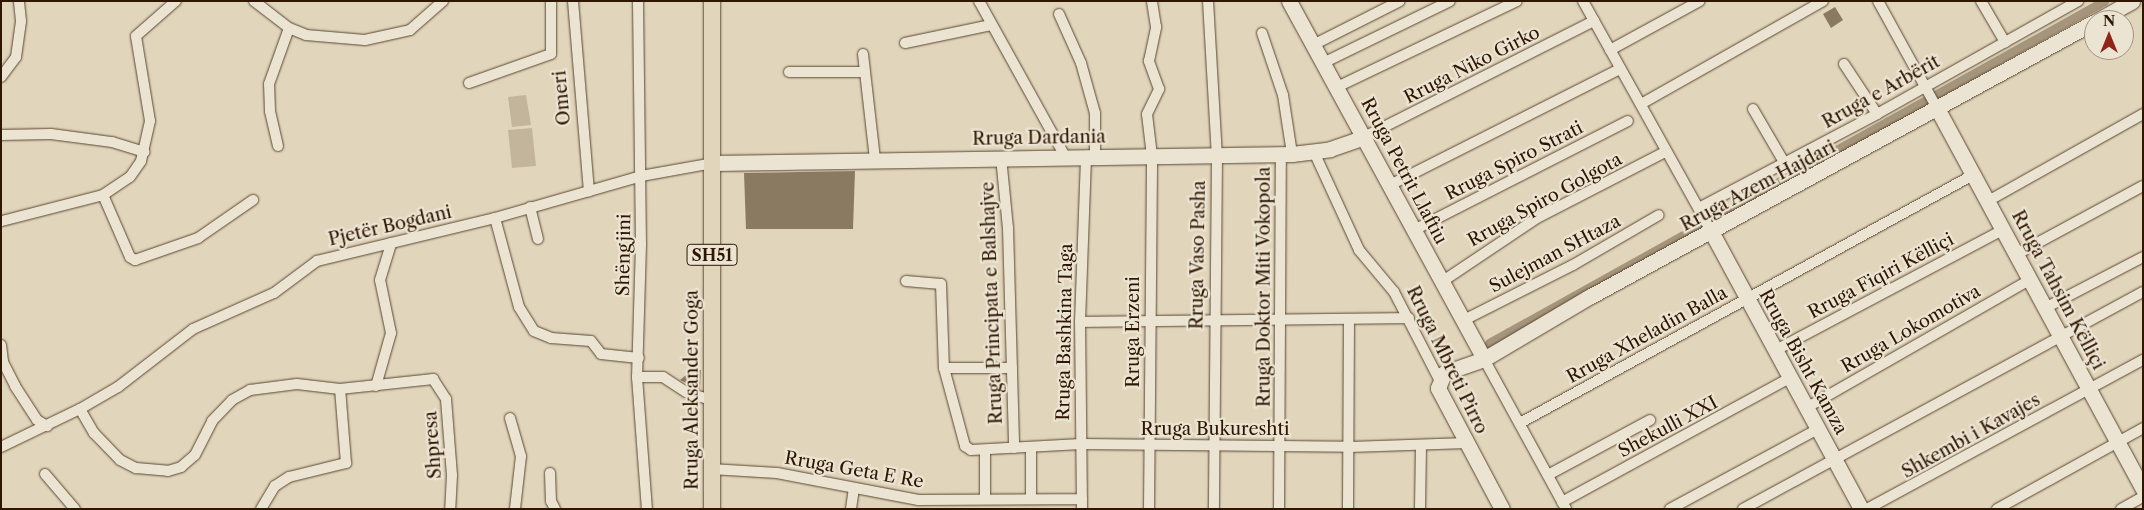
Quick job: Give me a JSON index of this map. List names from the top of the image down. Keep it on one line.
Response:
{"streets":{"main road":["SH51","Rruga Aleksander Goga"],"street":["Rruga Niko Girko","Rruga e Arbërit","Omeri","Rruga Dardania","Rruga Spiro Strati","Rruga Petrit Llaftiu","Rruga Azem Hajdari","Rruga Spiro Golgota","Pjetër Bogdani","Sulejman SHtaza","Shëngjini","Rruga Vaso Pasha","Rruga Fiqiri Këlliçi","Rruga Doktor Miti Vokopola","Rruga Tahsim Këlliçi","Rruga Principata e Balshajve","Rruga Lokomotiva","Rruga Bashkina Taga","Rruga Erzeni","Rruga Xheladin Balla","Rruga Mbreti Pirro","Rruga Bisht Kamza","Shekulli XXI","Rruga Bukureshti","Shkembi i Kavajes","Shpresa","Rruga Geta E Re"]},"crossings":[["Rruga Niko Girko","Rruga Dardania"],["Rruga Niko Girko","Rruga Petrit Llaftiu"],["Omeri","Pjetër Bogdani"],["Rruga Dardania","Rruga Petrit Llaftiu"],["Rruga Dardania","Pjetër Bogdani"],["Rruga Dardania","Rruga Vaso Pasha"],["Rruga Dardania","Rruga Doktor Miti Vokopola"],["Rruga Dardania","Rruga Principata e Balshajve"],["Rruga Dardania","Rruga Bashkina Taga"],["Rruga Dardania","Rruga Erzeni"],["Rruga Dardania","Rruga Mbreti Pirro"],["Rruga Dardania","Rruga Aleksander Goga"],["Rruga Spiro Strati","Rruga Petrit Llaftiu"],["Rruga Petrit Llaftiu","Rruga Azem Hajdari"],["Rruga Petrit Llaftiu","Rruga Spiro Golgota"],["Rruga Petrit Llaftiu","Sulejman SHtaza"],["Rruga Azem Hajdari","Rruga Tahsim Këlliçi"],["Rruga Azem Hajdari","Rruga Mbreti Pirro"],["Rruga Azem Hajdari","Rruga Bisht Kamza"],["Pjetër Bogdani","Shëngjini"],["Pjetër Bogdani","Rruga Aleksander Goga"],["Pjetër Bogdani","Shpresa"],["Rruga Vaso Pasha","Rruga Bukureshti"],["Rruga Fiqiri Këlliçi","Rruga Tahsim Këlliçi"],["Rruga Fiqiri Këlliçi","Rruga Bisht Kamza"],["Rruga Doktor Miti Vokopola","Rruga Bukureshti"],["Rruga Tahsim Këlliçi","Rruga Lokomotiva"],["Rruga Tahsim Këlliçi","Rruga Xheladin Balla"],["Rruga Tahsim Këlliçi","Shkembi i Kavajes"],["Rruga Principata e Balshajve","Rruga Bukureshti"],["Rruga Lokomotiva","Rruga Bisht Kamza"],["Rruga Bashkina Taga","Rruga Bukureshti"],["Rruga Bashkina Taga","Rruga Geta E Re"],["Rruga Erzeni","Rruga Bukureshti"],["Rruga Xheladin Balla","Rruga Bisht Kamza"],["Rruga Mbreti Pirro","Rruga Bukureshti"],["Rruga Bisht Kamza","Shekulli XXI"],["Rruga Aleksander Goga","Rruga Geta E Re"]],"north":"top"}
